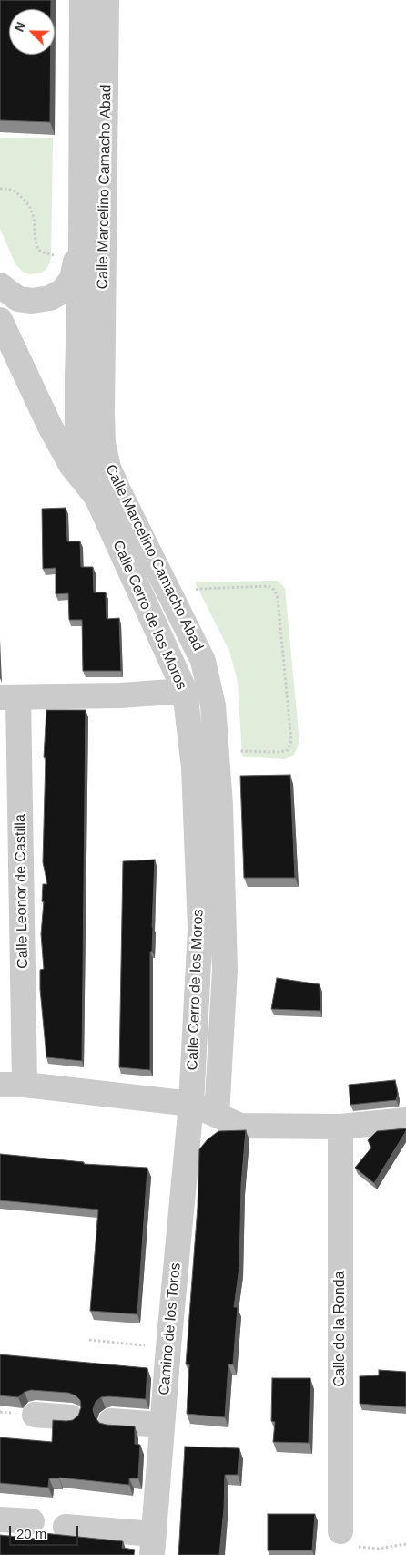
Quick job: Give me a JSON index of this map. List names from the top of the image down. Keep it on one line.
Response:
{"streets":{"street":["Calle Marcelino Camacho Abad","Calle Cerro de los Moros","Calle Leonor de Castilla","Camino de los Toros","Calle de la Ronda"]},"crossings":[["Calle Marcelino Camacho Abad","Calle Cerro de los Moros"],["Calle Cerro de los Moros","Camino de los Toros"]],"scale_bar":"20 m","north":"top left"}
